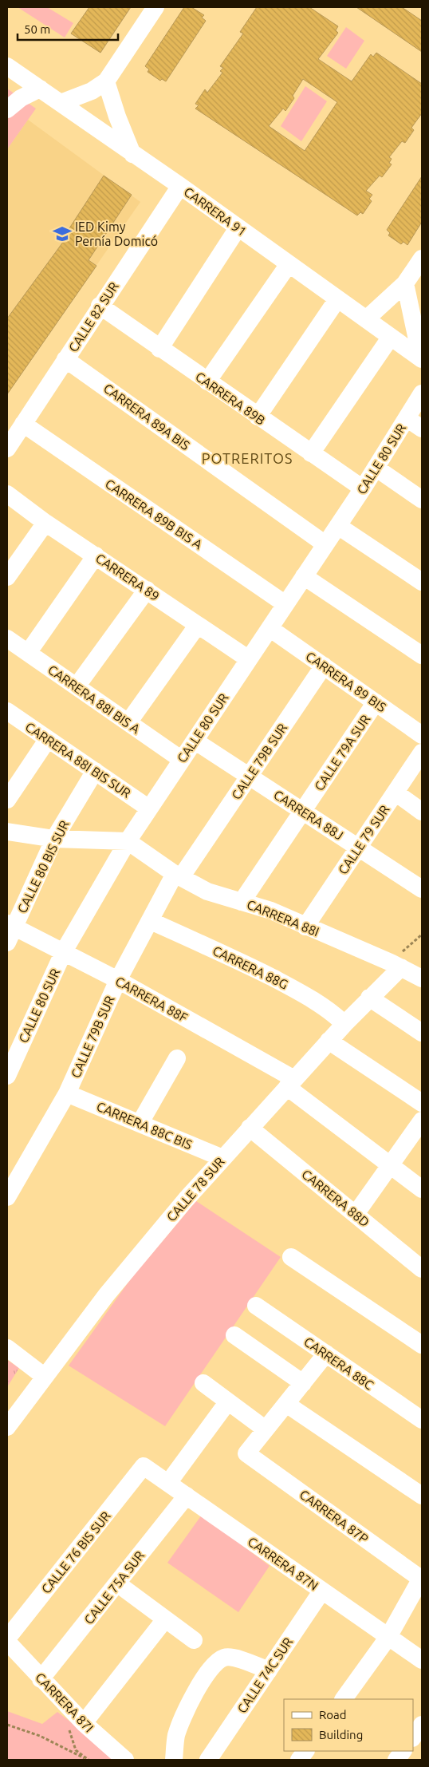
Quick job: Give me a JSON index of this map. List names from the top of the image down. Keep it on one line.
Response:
{"streets":{"street":["CARRERA 91","CALLE 82 SUR","CARRERA 89B","CARRERA 89A BIS","CALLE 80 SUR","CARRERA 89B BIS A","CARRERA 89","CARRERA 89 BIS","CARRERA 88I BIS A","CALLE 79A SUR","CARRERA 88I BIS SUR","CALLE 79B SUR","CARRERA 88J","CALLE 79 SUR","CALLE 80 BIS SUR","CARRERA 88I","CARRERA 88G","CARRERA 88F","CARRERA 88C BIS","CALLE 78 SUR","CARRERA 88D","CARRERA 88C","CARRERA 87P","CALLE 76 BIS SUR","CARRERA 87N","CALLE 75A SUR","CALLE 74C SUR","CARRERA 87I"]},"crossings":[["CARRERA 91","CALLE 82 SUR"],["CALLE 82 SUR","CARRERA 89B"],["CALLE 82 SUR","CARRERA 89A BIS"],["CALLE 82 SUR","CARRERA 89B BIS A"],["CARRERA 89B","CALLE 80 SUR"],["CARRERA 89A BIS","CALLE 80 SUR"],["CALLE 80 SUR","CARRERA 89B BIS A"],["CALLE 80 SUR","CARRERA 89"],["CALLE 80 SUR","CARRERA 89 BIS"],["CALLE 80 SUR","CARRERA 88I BIS A"],["CALLE 80 SUR","CARRERA 88I BIS SUR"],["CALLE 80 SUR","CARRERA 88J"],["CALLE 80 SUR","CARRERA 88I"],["CALLE 80 SUR","CARRERA 88F"],["CARRERA 89 BIS","CALLE 79A SUR"],["CARRERA 89 BIS","CALLE 79B SUR"],["CALLE 79A SUR","CARRERA 88J"],["CALLE 79A SUR","CARRERA 88I"],["CARRERA 88I BIS SUR","CALLE 80 BIS SUR"],["CALLE 79B SUR","CARRERA 88J"],["CALLE 79B SUR","CARRERA 88I"],["CALLE 79B SUR","CARRERA 88G"],["CALLE 79B SUR","CARRERA 88F"],["CALLE 79B SUR","CARRERA 88C BIS"],["CARRERA 88J","CALLE 79 SUR"],["CALLE 79 SUR","CARRERA 88I"],["CALLE 80 BIS SUR","CARRERA 88F"],["CARRERA 88I","CALLE 78 SUR"],["CARRERA 88G","CALLE 78 SUR"],["CARRERA 88F","CALLE 78 SUR"],["CARRERA 88C BIS","CALLE 78 SUR"],["CALLE 78 SUR","CARRERA 88D"],["CALLE 76 BIS SUR","CARRERA 87N"],["CARRERA 87N","CALLE 75A SUR"],["CARRERA 87N","CALLE 74C SUR"],["CALLE 75A SUR","CARRERA 87I"]],"districts":["POTRERITOS"],"places":{"school or university":["IED Kimy Pernía Domicó"]},"legend":["Road","Building"],"scale_bar":"50 m"}
